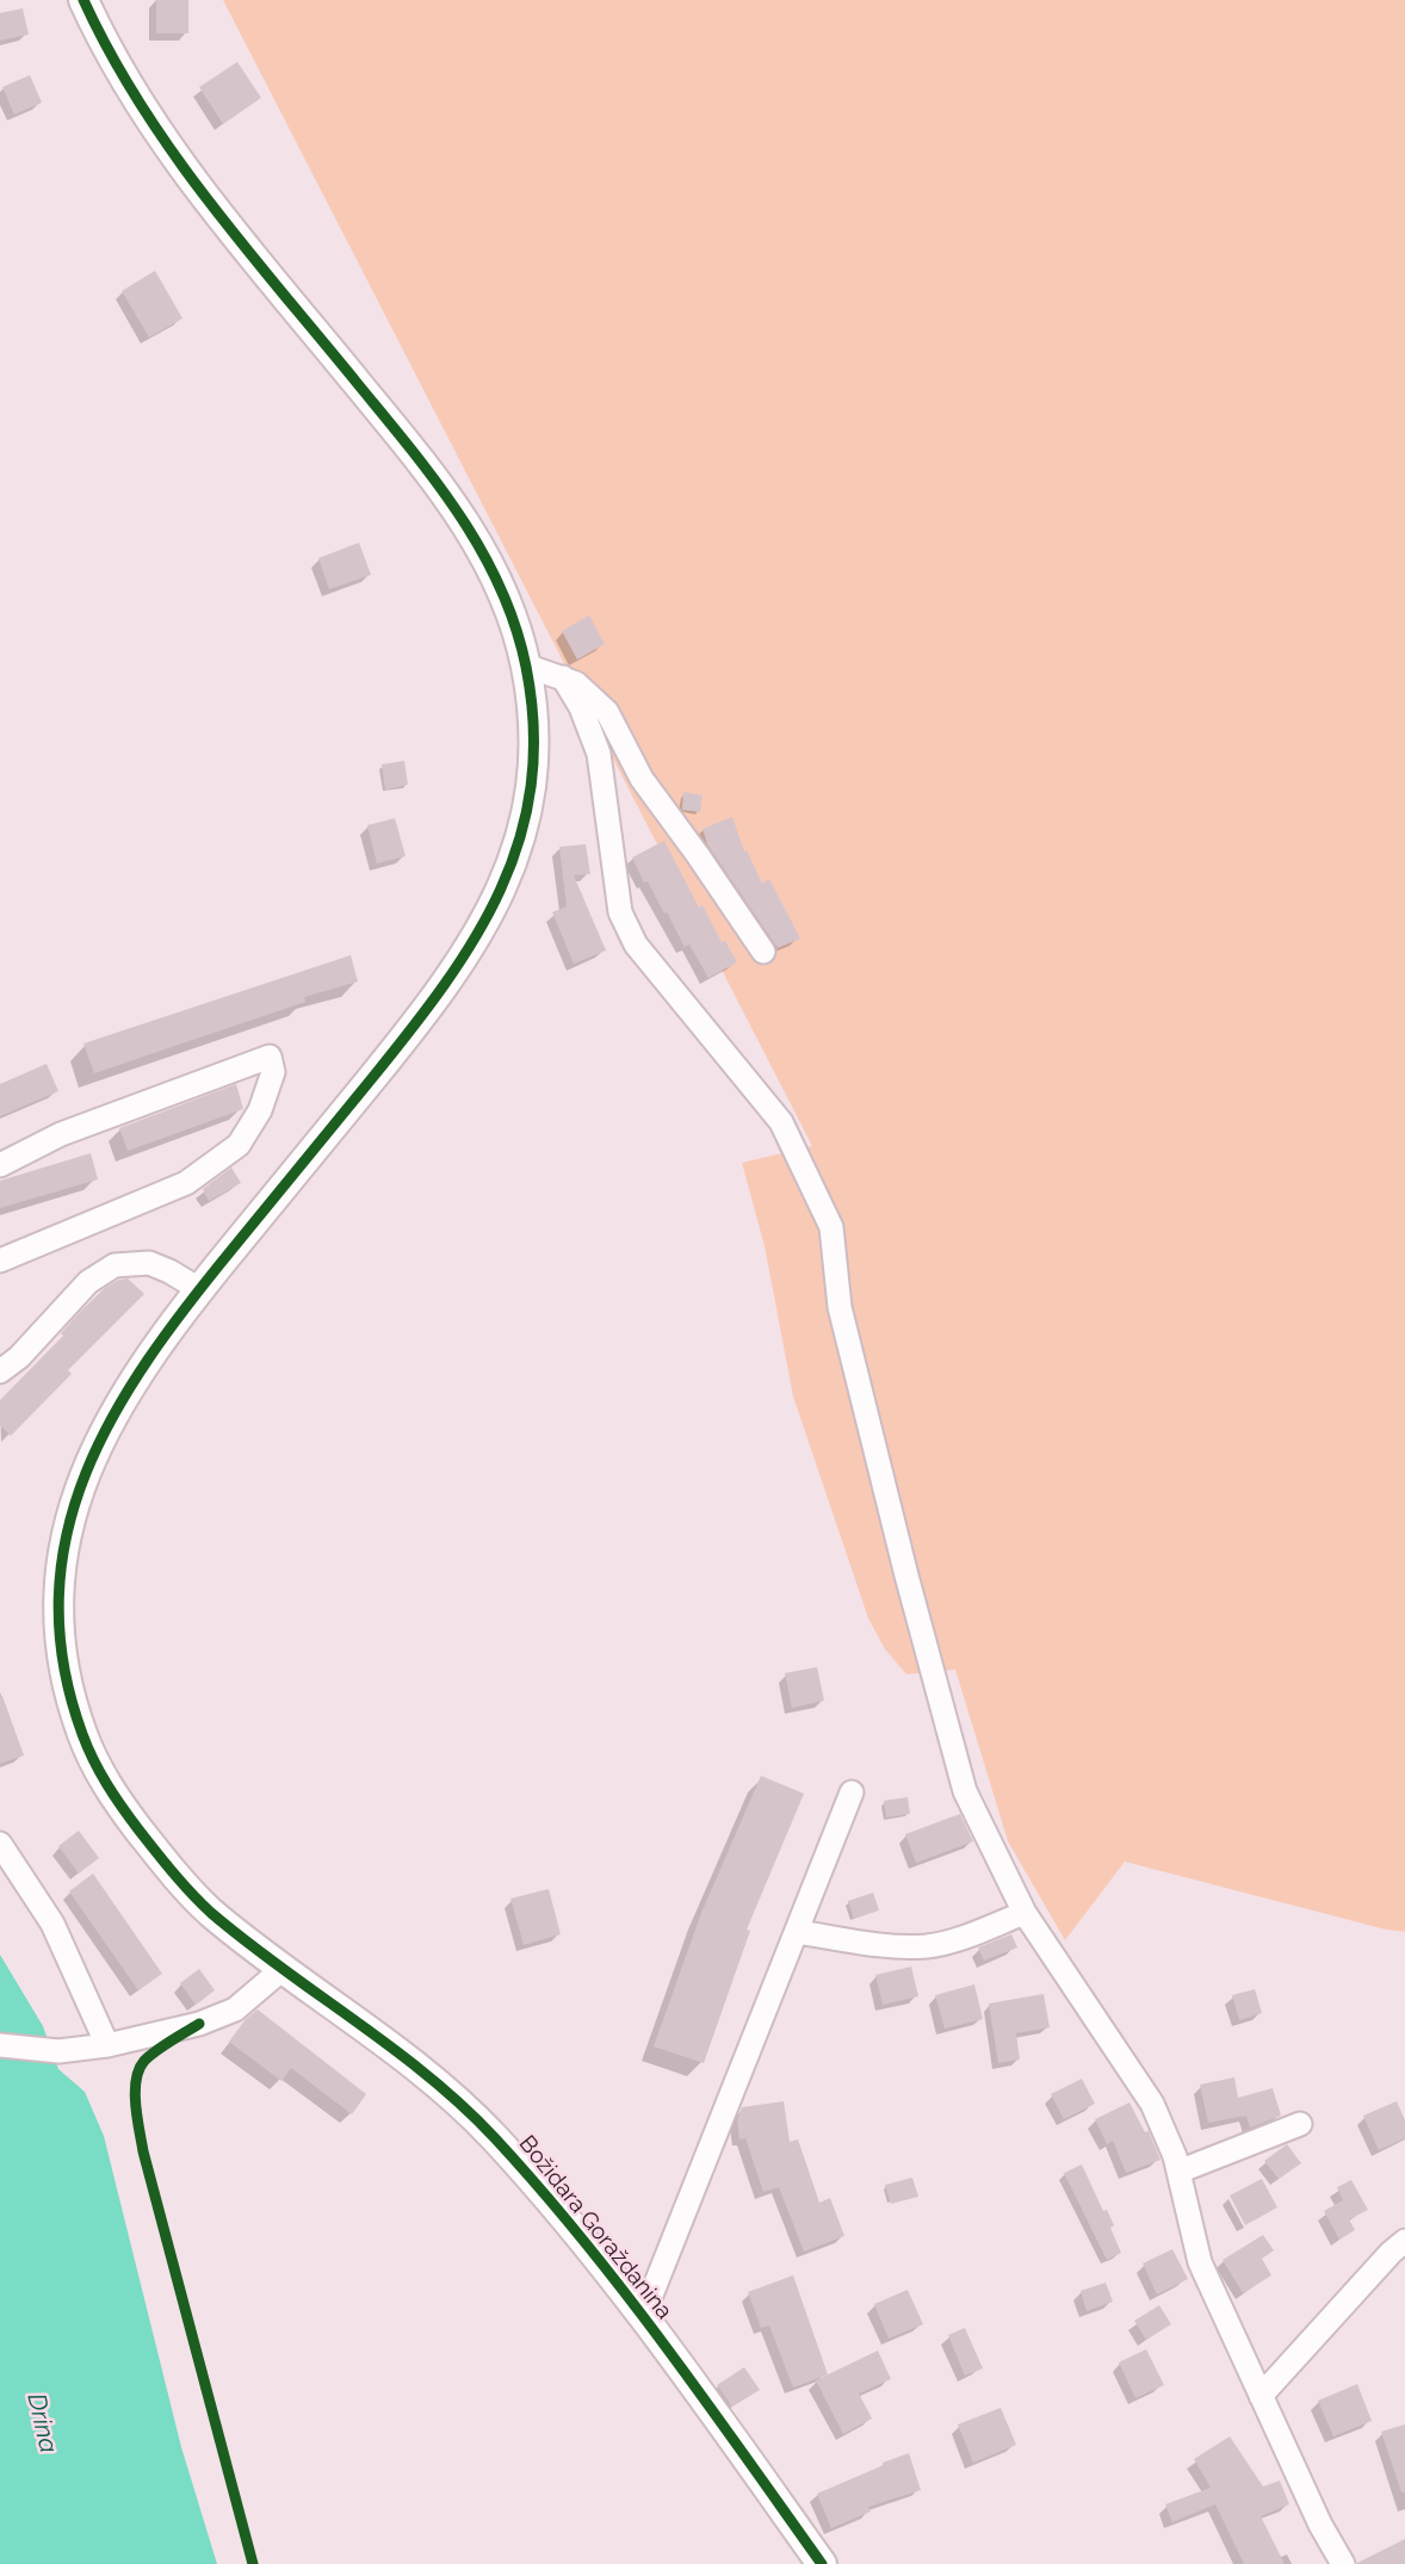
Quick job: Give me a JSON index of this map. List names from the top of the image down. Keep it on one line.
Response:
{"streets":{"main road":["Božidara Goraždanina"]},"water":["Drina"]}
